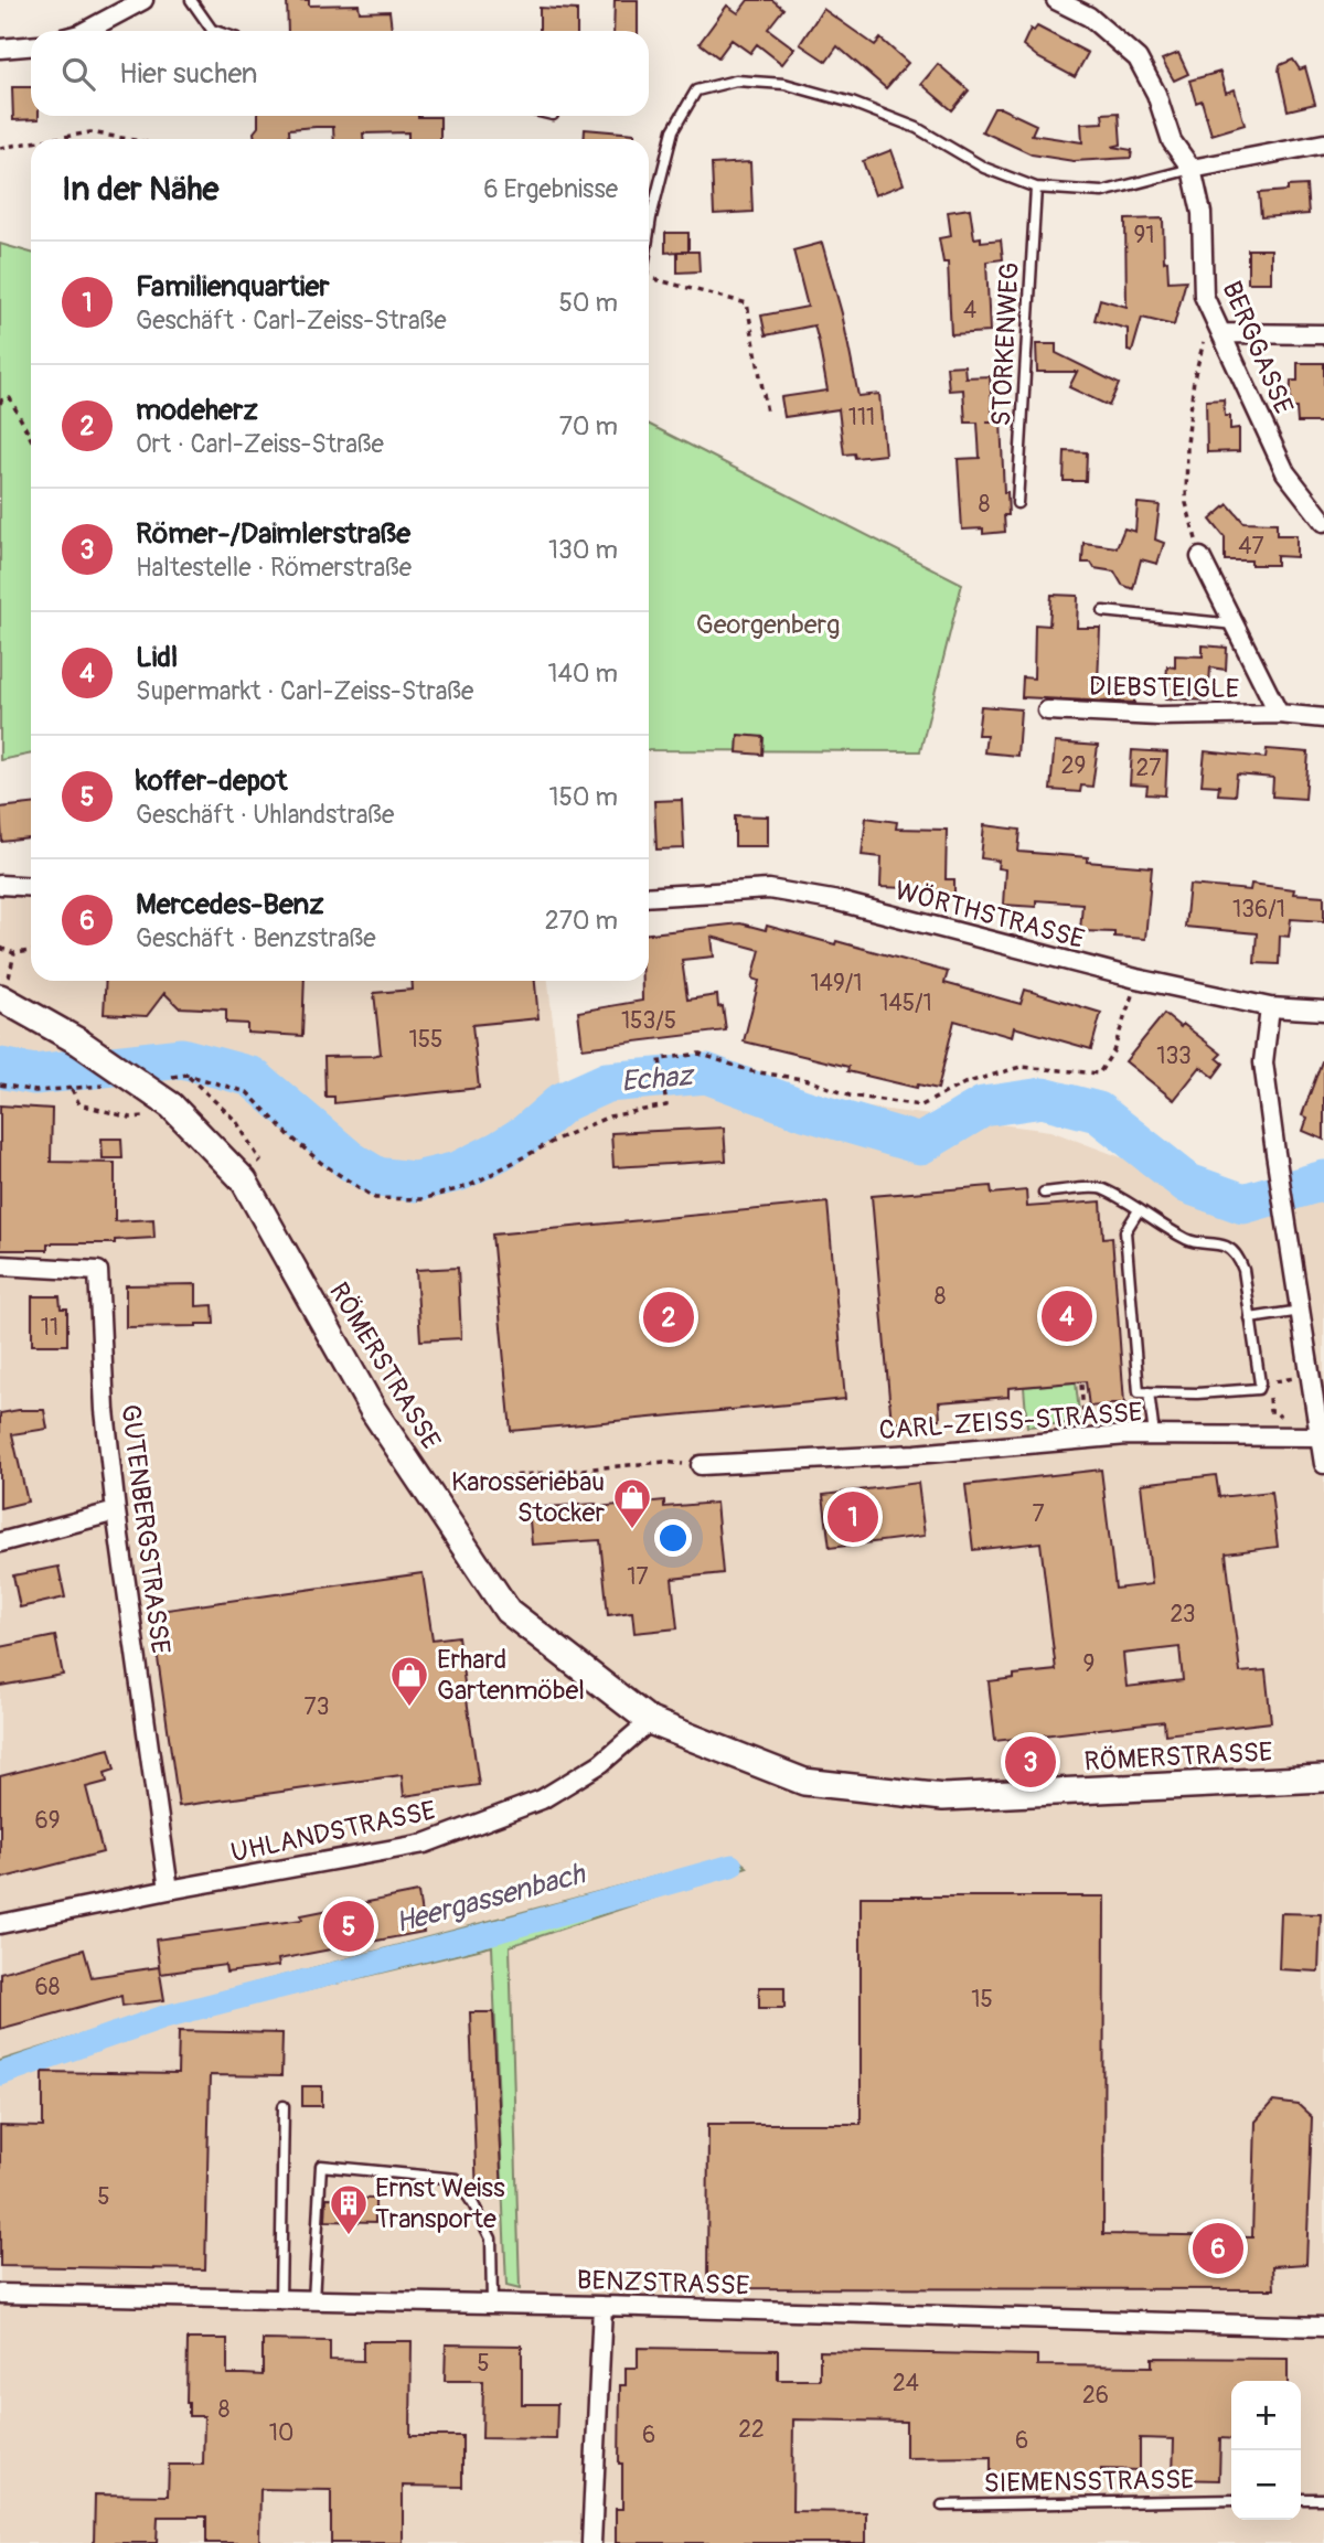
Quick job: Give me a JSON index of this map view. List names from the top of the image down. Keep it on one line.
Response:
{"streets":{"main road":["RÖMERSTRASSE"],"street":["BERGGASSE","DIEBSTEIGLE","WÖRTHSTRASSE","CARL-ZEISS-STRASSE","GUTENBERGSTRASSE","UHLANDSTRASSE","BENZSTRASSE"],"lane":["STORKENWEG","SIEMENSSTRASSE"]},"crossings":[["RÖMERSTRASSE","UHLANDSTRASSE"],["GUTENBERGSTRASSE","UHLANDSTRASSE"]],"water":["Echaz","Heergassenbach"],"parks":["Georgenberg"],"places":{"shop":["Karosseriebau Stocker","Erhard Gartenmöbel"],"building":["Ernst Weiss Transporte"]},"house_numbers":["91","4","111","8","47","29","27","136/1","149/1","145/1","153/5","155","133","8","11","7","17","23","9","73","69","68","15","5","5","24","26","8","22","10","6","6"],"page":{"search":"Hier suchen","heading":["In der Nähe","6 Ergebnisse"],"list":[{"mark":"1","name":"Familienquartier","note":"Geschäft · Carl-Zeiss-Straße","value":"50 m"},{"mark":"2","name":"modeherz","note":"Ort · Carl-Zeiss-Straße","value":"70 m"},{"mark":"3","name":"Römer-/Daimlerstraße","note":"Haltestelle · Römerstraße","value":"130 m"},{"mark":"4","name":"Lidl","note":"Supermarkt · Carl-Zeiss-Straße","value":"140 m"},{"mark":"5","name":"koffer-depot","note":"Geschäft · Uhlandstraße","value":"150 m"},{"mark":"6","name":"Mercedes-Benz","note":"Geschäft · Benzstraße","value":"270 m"}],"pins":["4","2","1","3","5","6"],"map_buttons":["+","−"]}}
